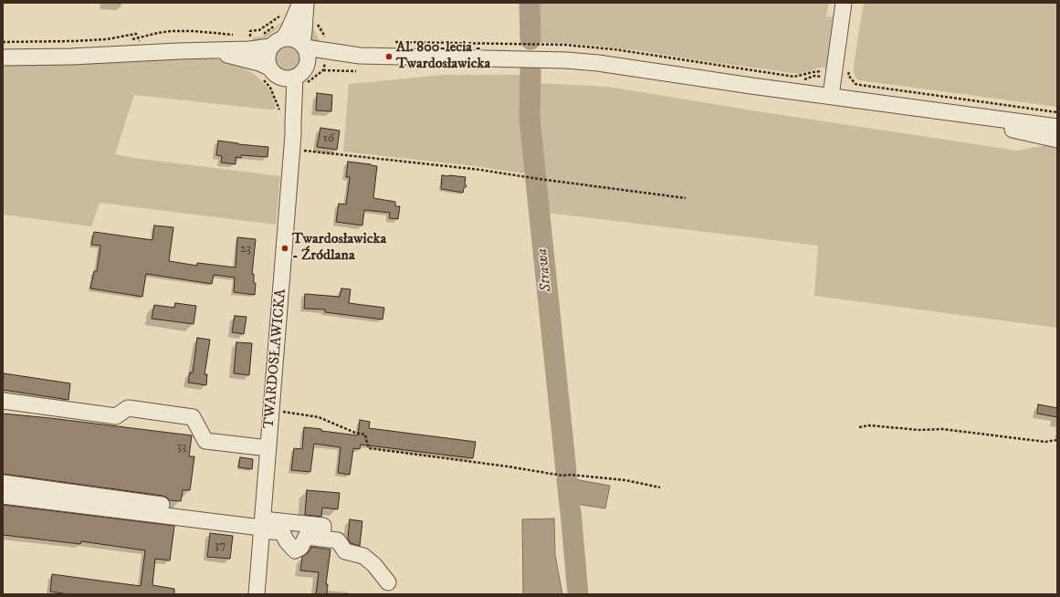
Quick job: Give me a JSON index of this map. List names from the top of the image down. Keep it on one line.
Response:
{"streets":{"street":["TWARDOSŁAWICKA"]},"water":["Strawa"],"places":["Al. 800-lecia - Twardosławicka","Twardosławicka - Źródlana"],"house_numbers":["16","23","33","37"]}
